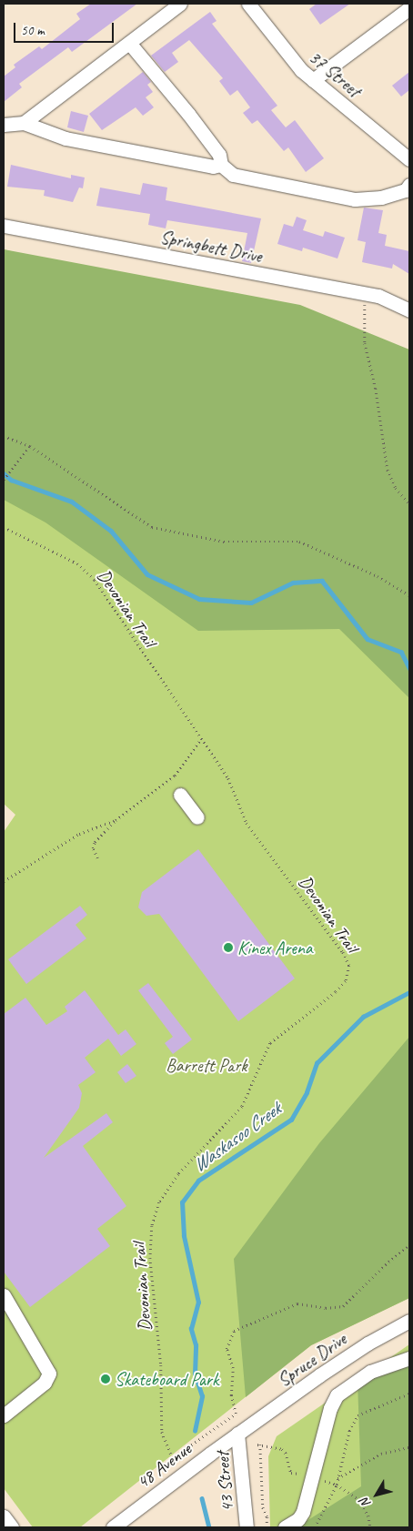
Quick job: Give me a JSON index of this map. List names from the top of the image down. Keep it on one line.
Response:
{"streets":{"street":["37 Street","Springbett Drive","Spruce Drive","48 Avenue","43 Street"],"path":["Devonian Trail"]},"crossings":[["Spruce Drive","48 Avenue"],["Spruce Drive","43 Street"],["48 Avenue","43 Street"]],"water":["Waskasoo Creek"],"parks":["Barrett Park"],"places":["Kinex Arena","Skateboard Park"],"scale_bar":"50 m","north":"bottom left"}
